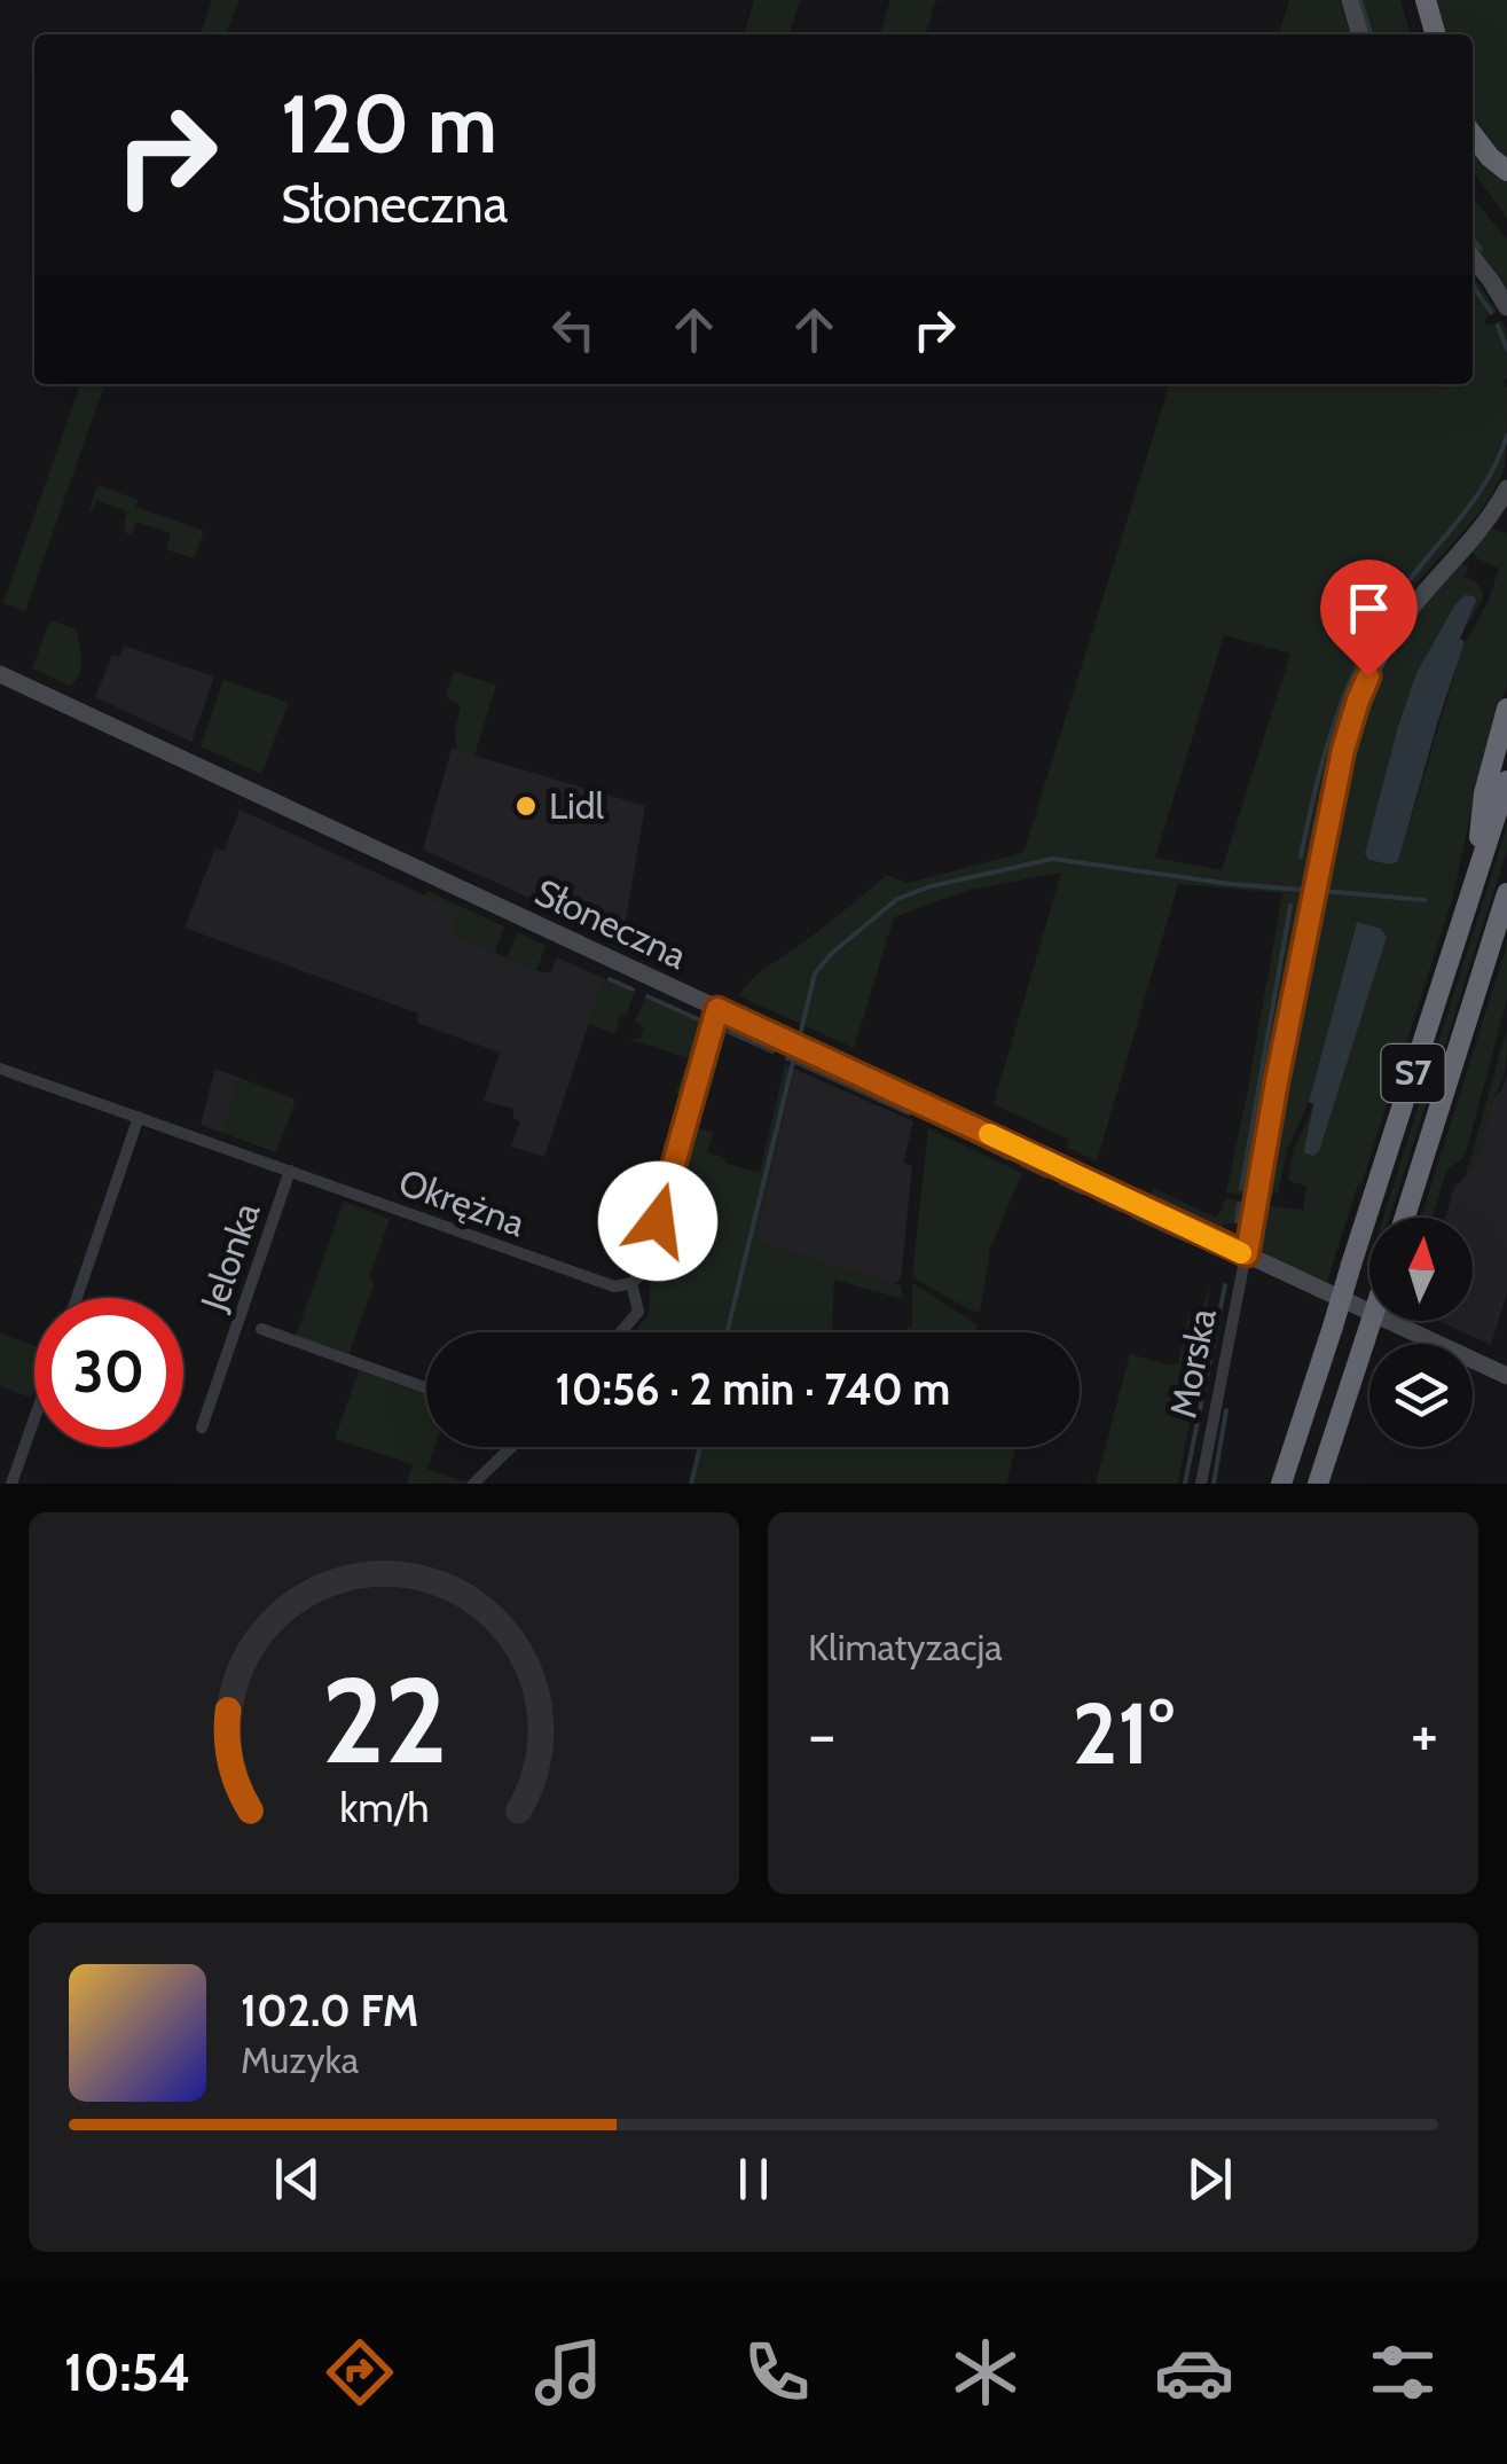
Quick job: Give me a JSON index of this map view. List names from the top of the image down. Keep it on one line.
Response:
{"streets":{"highway":["S7"],"main road":["Słoneczna","Morska"],"street":["Okrężna","Jelonka"]},"crossings":[["Słoneczna","Morska"],["Okrężna","Jelonka"]],"places":["Lidl"],"north":"top","page":{"turn":["120 m","Słoneczna"],"limit":"30","trip":"10:56 · 2 min · 740 m","tile":"Klimatyzacja","heat":["−","21°","+"],"song":["102.0 FM","Muzyka"],"tabs":"10:54","gauge":["22","km/h"]}}
